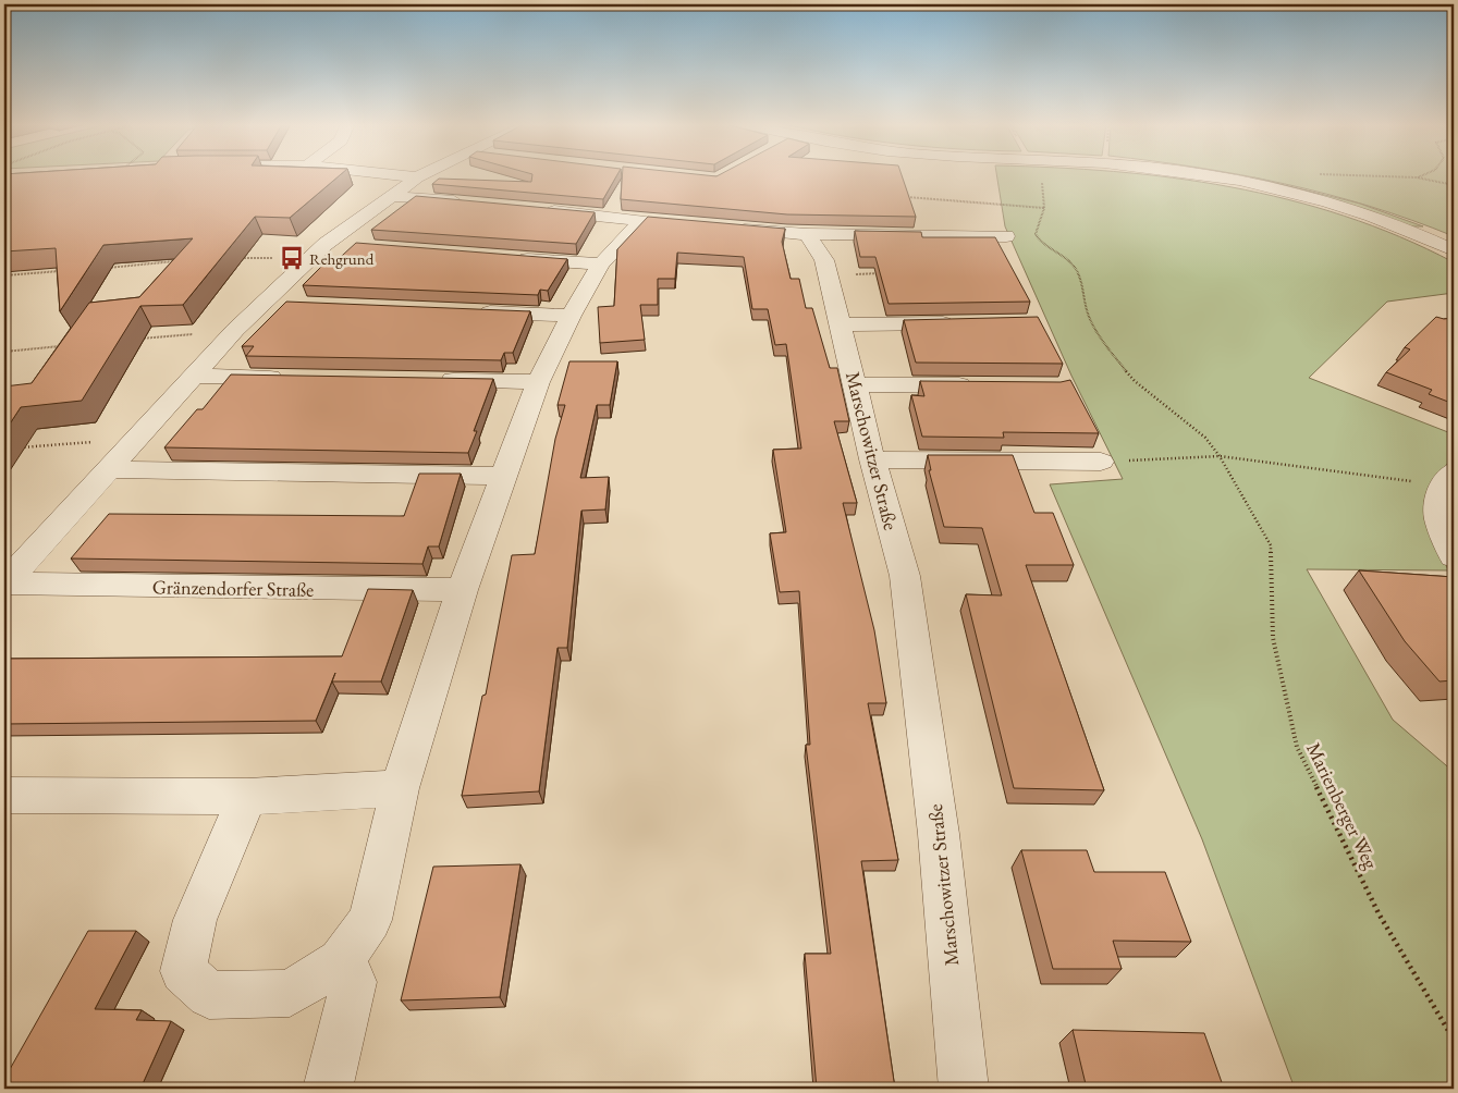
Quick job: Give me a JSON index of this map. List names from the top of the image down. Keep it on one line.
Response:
{"streets":{"street":["Marschowitzer Straße","Gränzendorfer Straße"],"path":["Marienberger Weg"]},"places":{"bus stop":["Rehgrund"]}}
